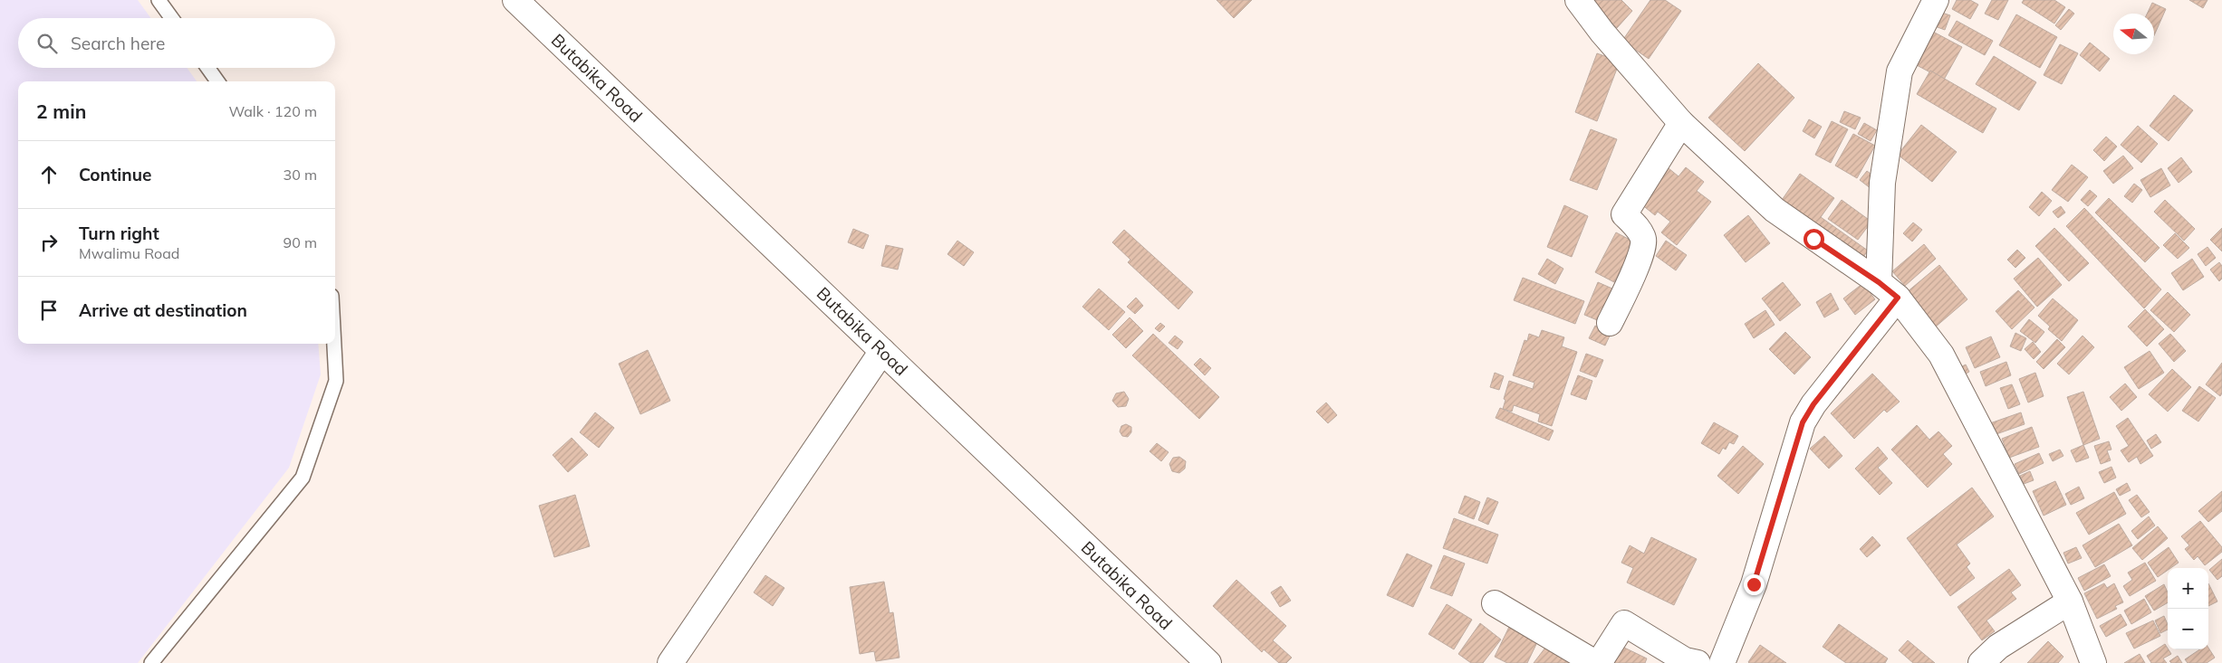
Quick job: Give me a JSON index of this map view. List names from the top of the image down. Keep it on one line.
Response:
{"streets":{"street":["Butabika Road"]},"north":"left","page":{"search":"Search here","heading":["2 min","Walk · 120 m"],"list":[["Continue","30 m"],["Turn right","Mwalimu Road","90 m"],"Arrive at destination"],"map_buttons":["+","−"]}}
